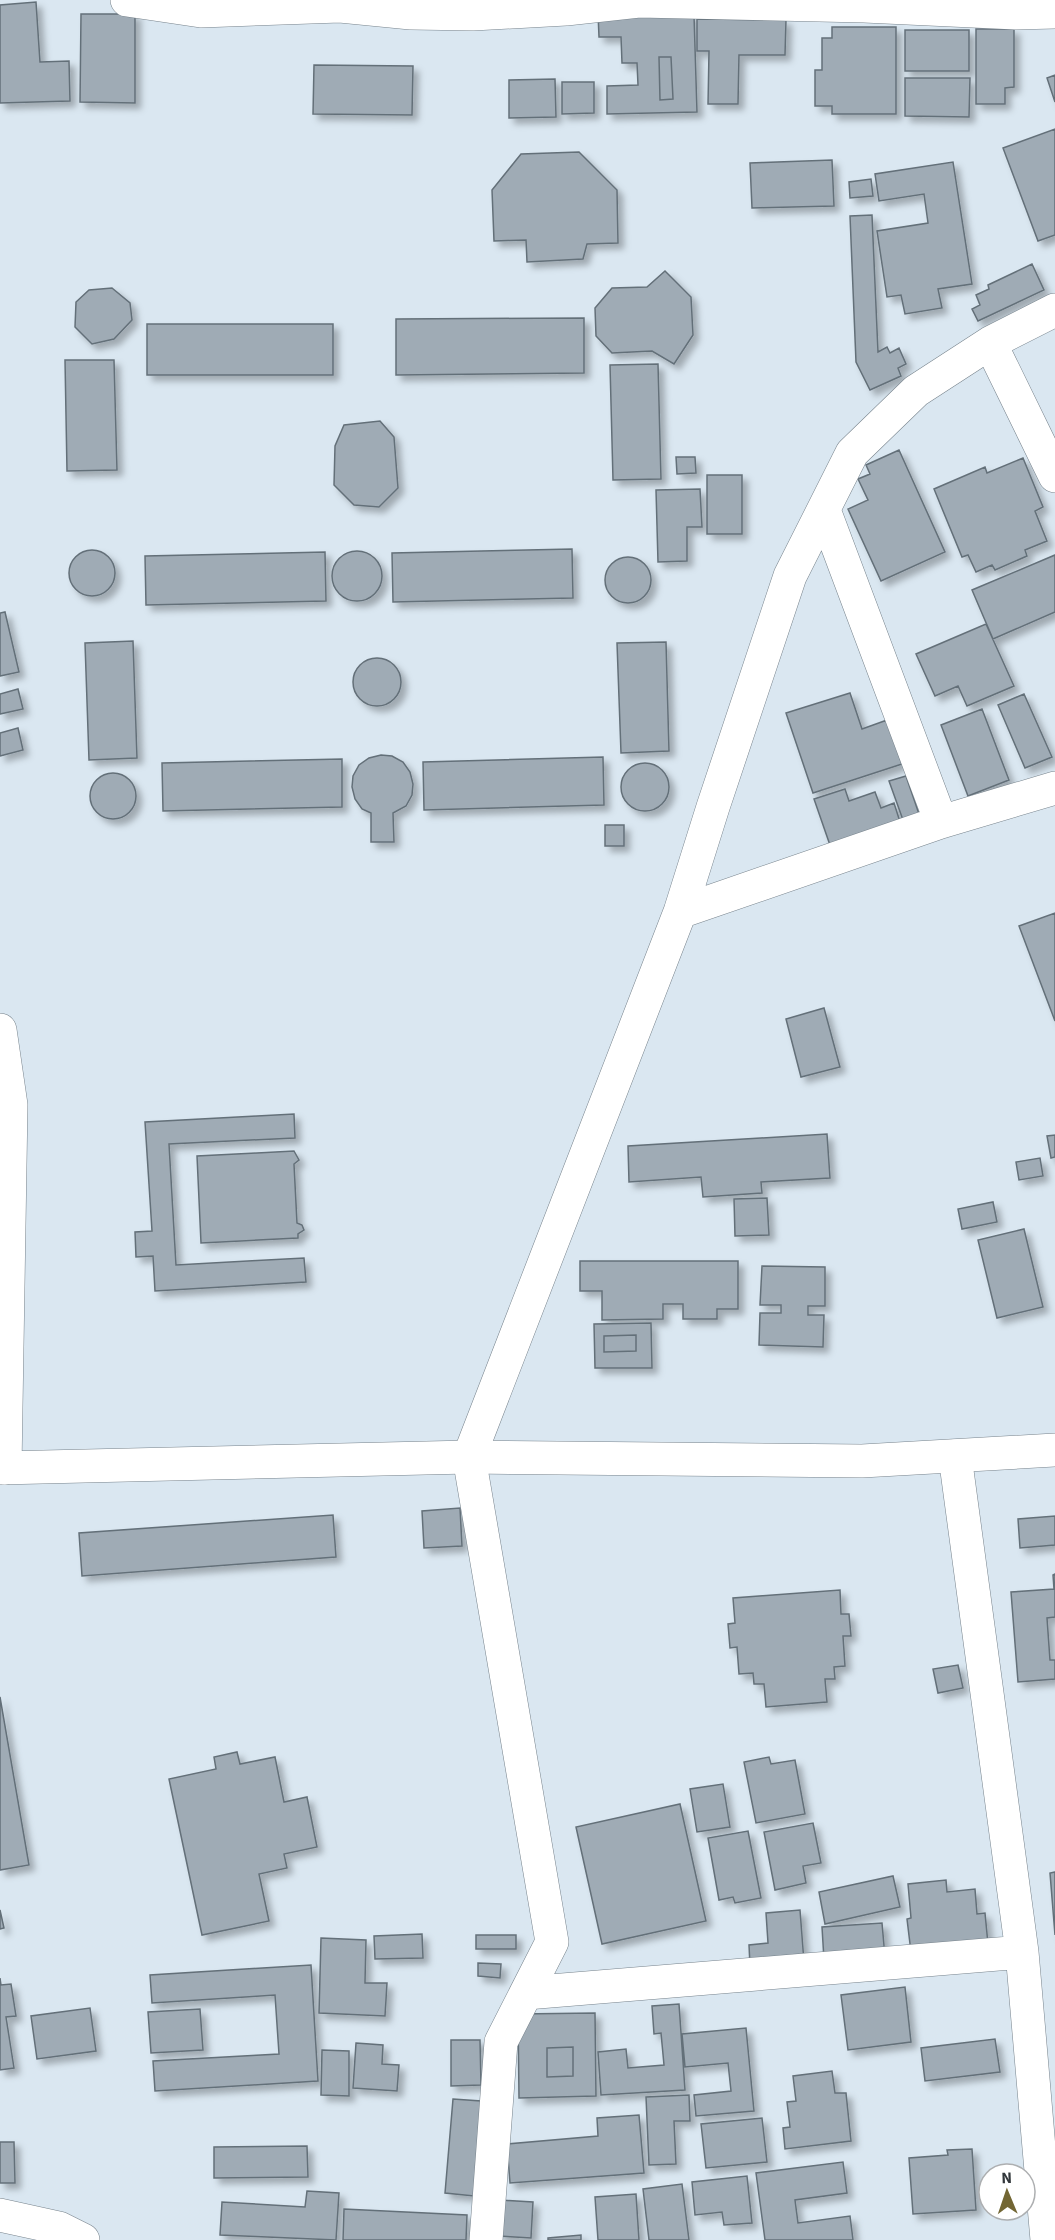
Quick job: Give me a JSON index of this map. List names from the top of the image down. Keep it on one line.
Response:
{"north":"top"}
